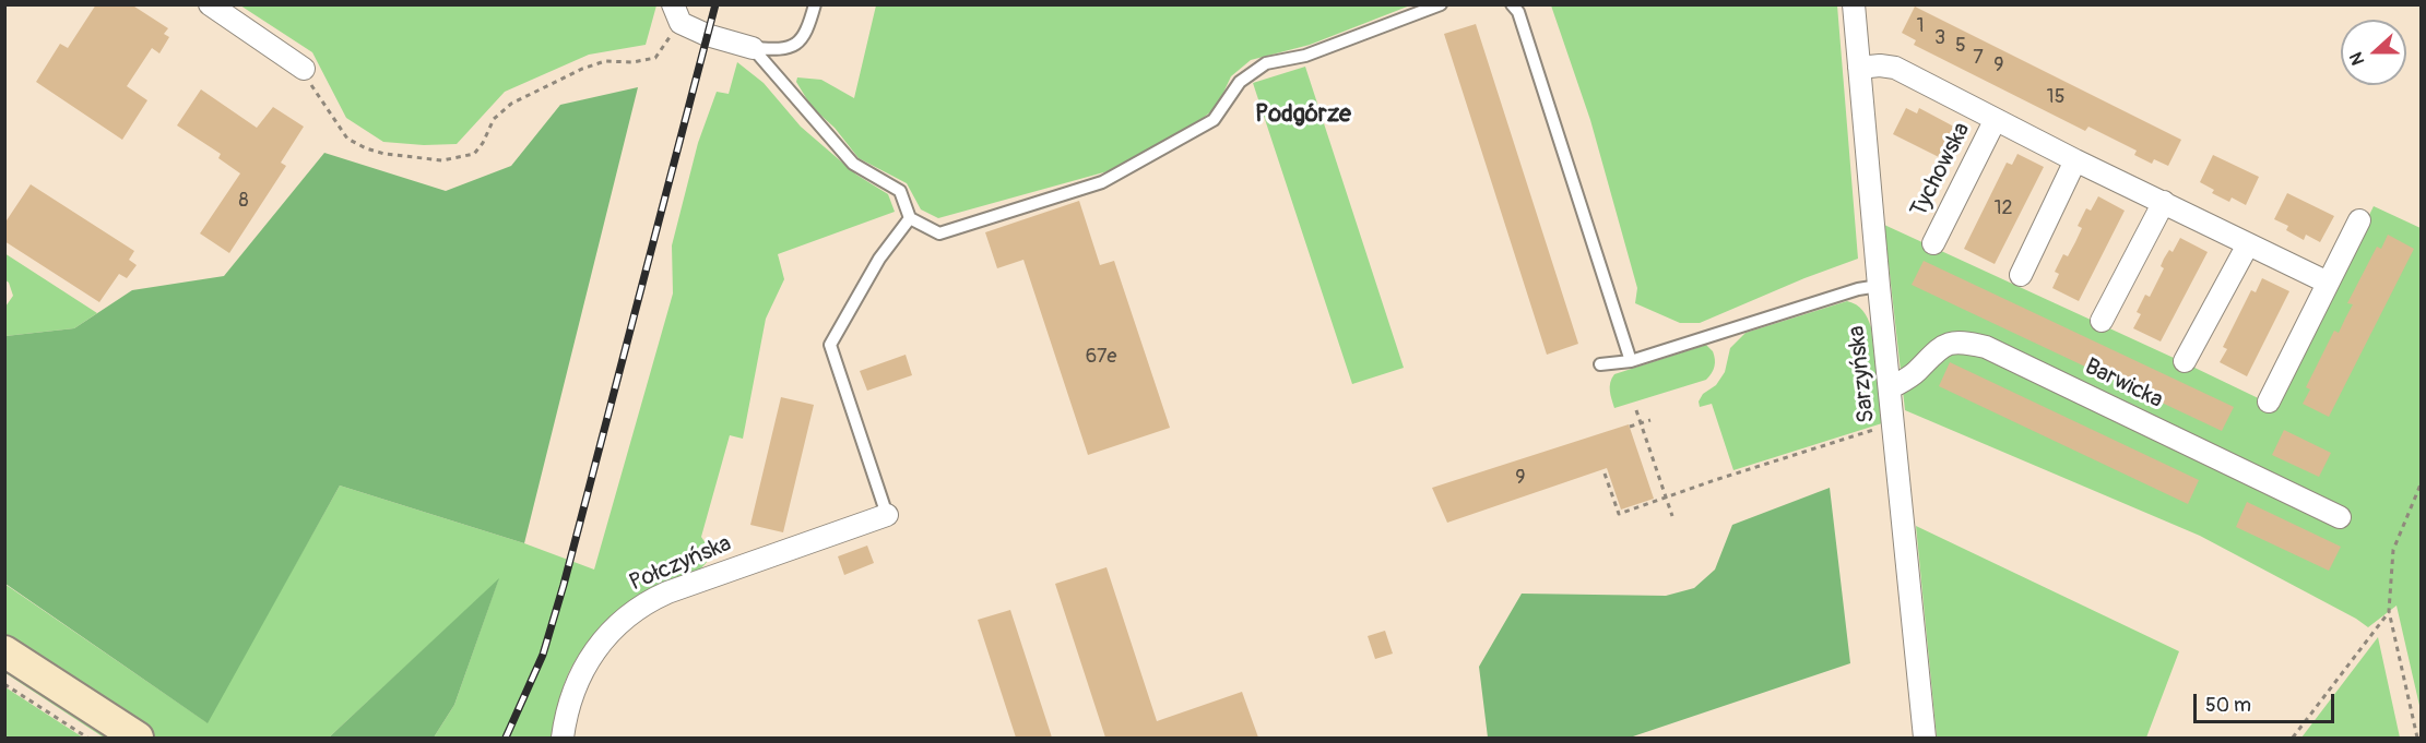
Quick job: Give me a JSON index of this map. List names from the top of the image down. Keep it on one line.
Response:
{"streets":{"street":["Tychowska","Sarzyńska","Barwicka","Połczyńska"]},"crossings":[["Tychowska","Sarzyńska"],["Sarzyńska","Barwicka"]],"districts":["Podgórze"],"house_numbers":["1","3","5","7","9","15","8","12","67e","9"],"scale_bar":"50 m","north":"left"}
